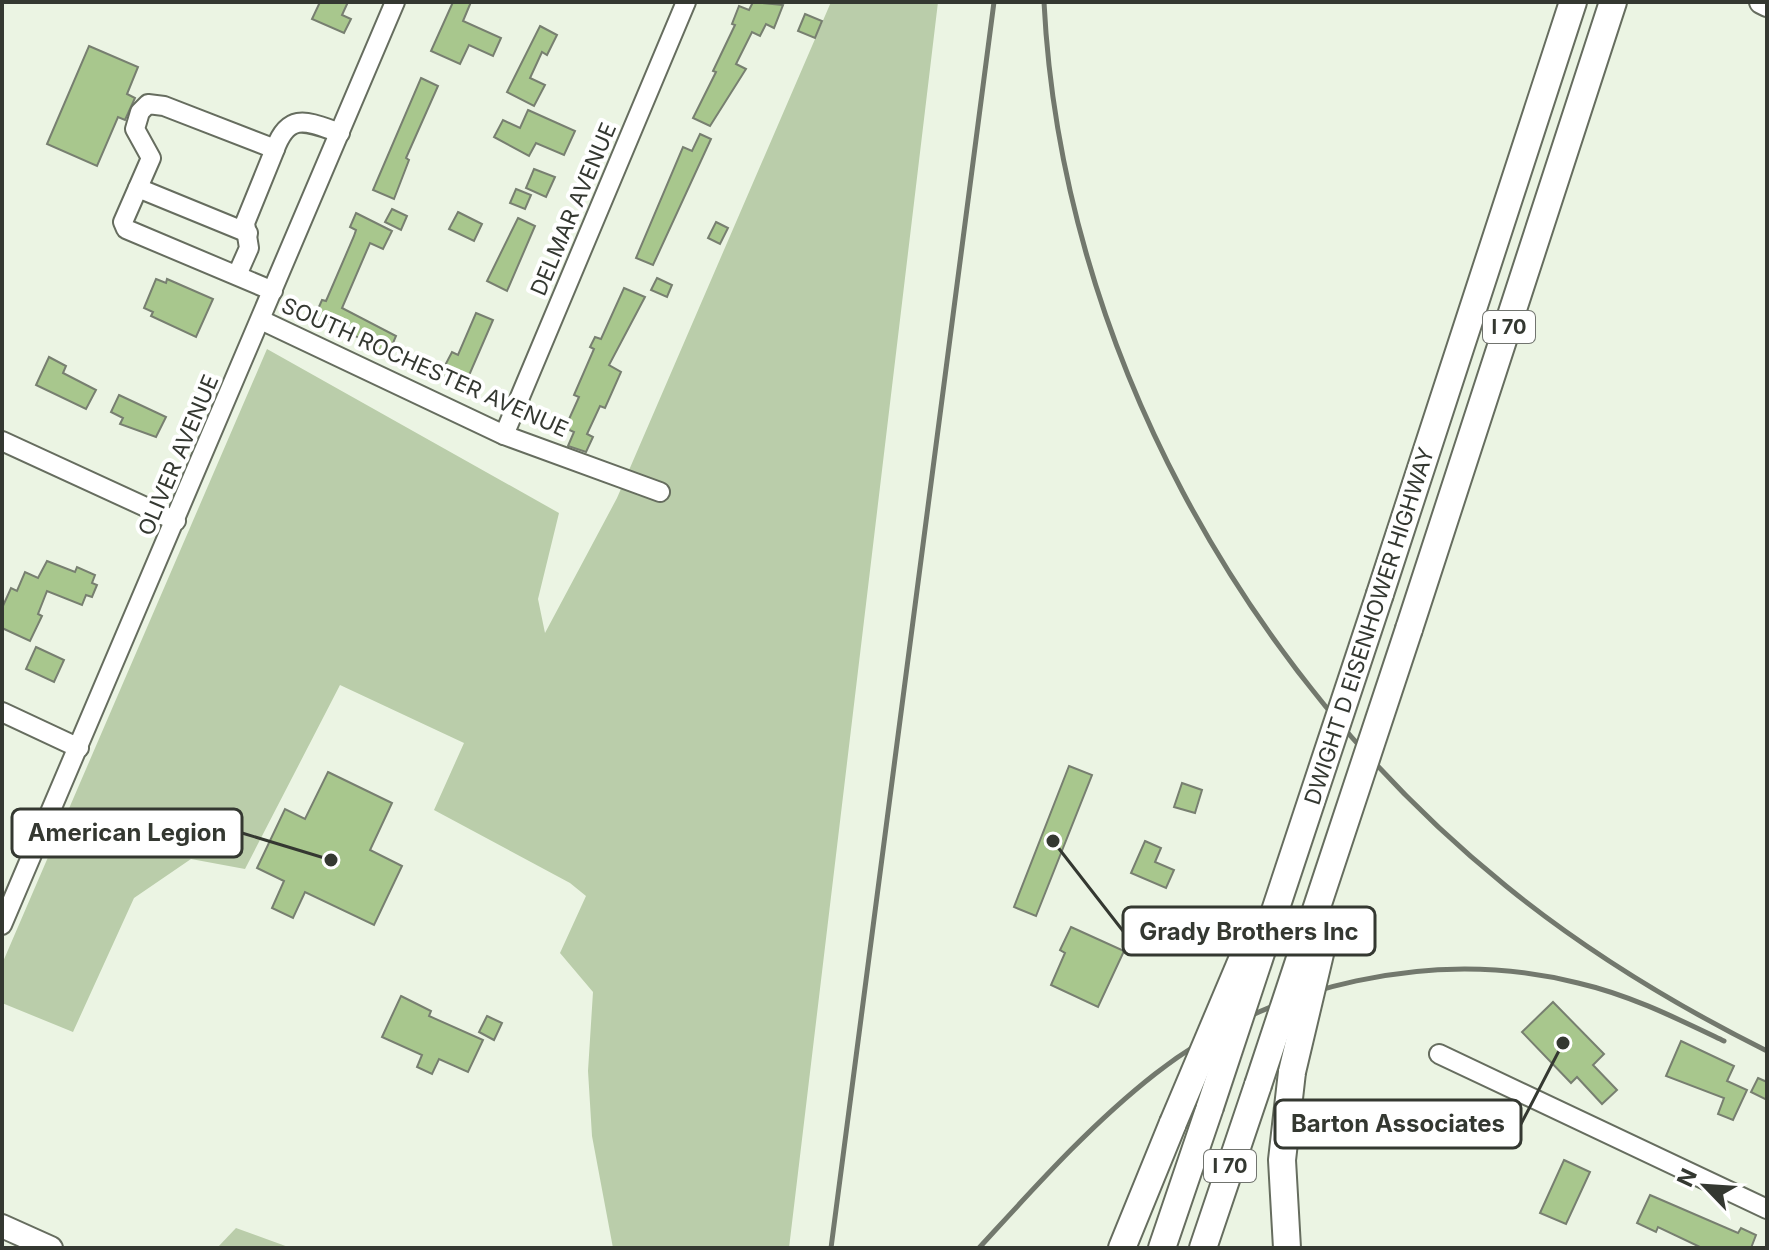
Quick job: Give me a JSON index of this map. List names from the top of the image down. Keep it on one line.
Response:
{"streets":{"highway":["I 70","DWIGHT D EISENHOWER HIGHWAY"],"street":["DELMAR AVENUE","SOUTH ROCHESTER AVENUE","OLIVER AVENUE"]},"crossings":[["DELMAR AVENUE","SOUTH ROCHESTER AVENUE"],["SOUTH ROCHESTER AVENUE","OLIVER AVENUE"]],"places":["Grady Brothers Inc","American Legion","Barton Associates"],"north":"top left"}
